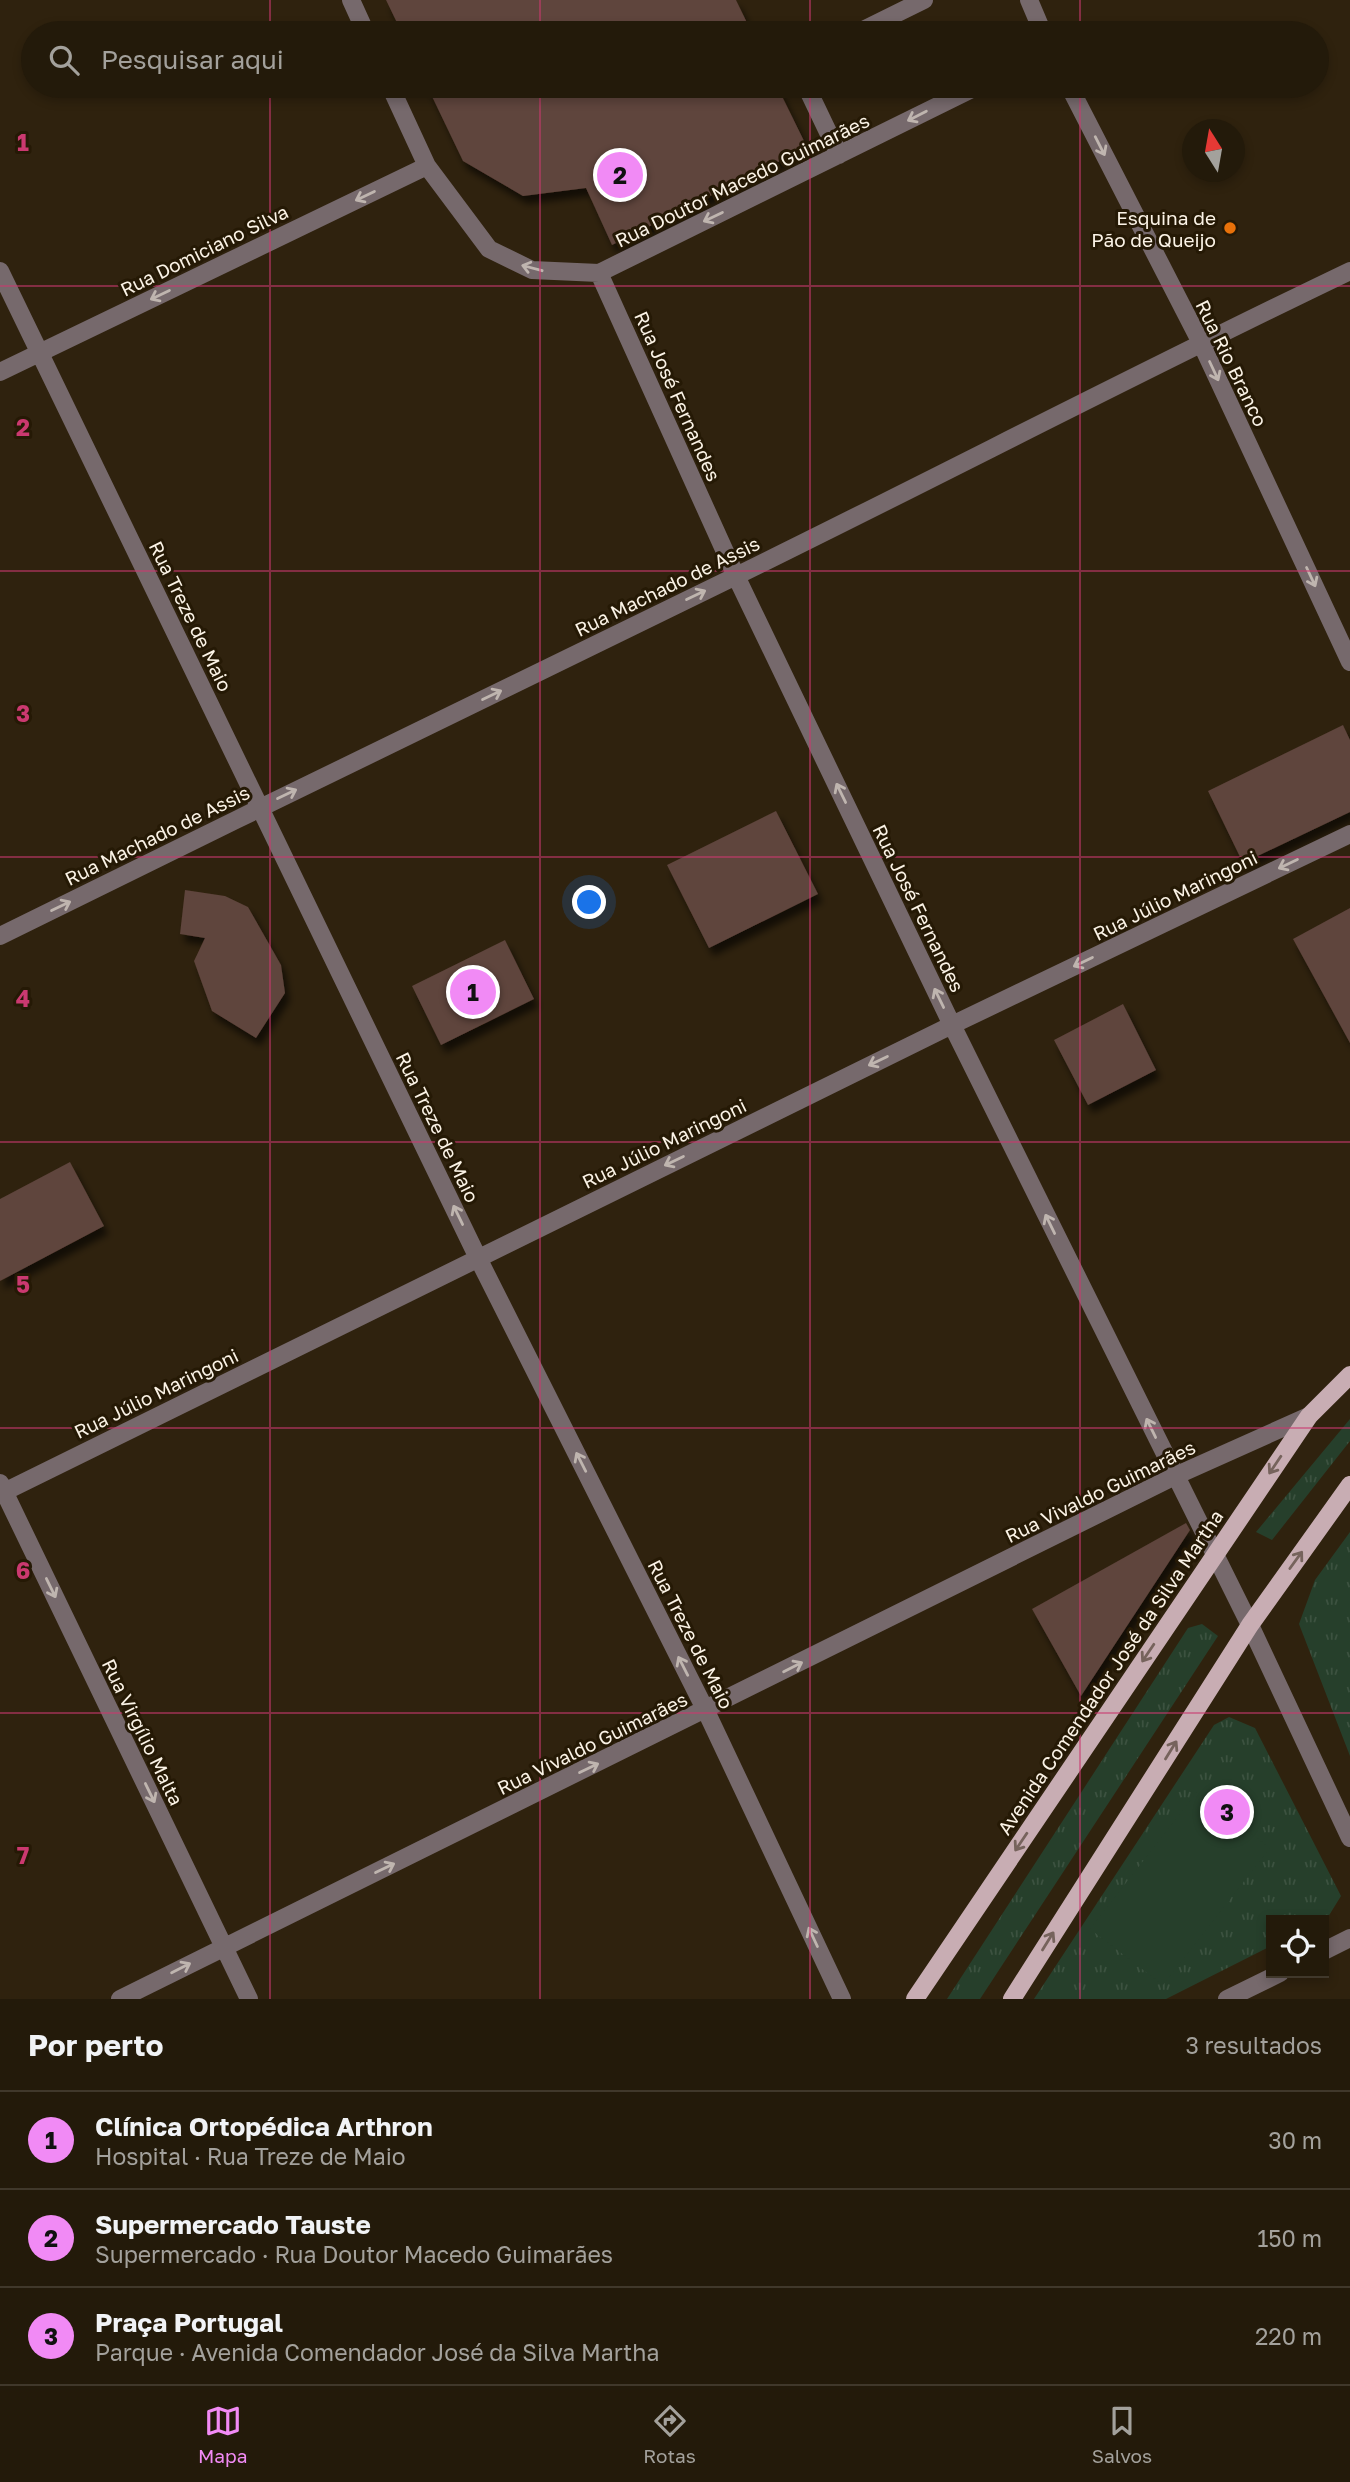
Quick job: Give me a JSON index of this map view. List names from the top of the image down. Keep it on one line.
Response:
{"streets":{"main road":["Avenida Comendador José da Silva Martha"],"street":["Rua Doutor Macedo Guimarães","Rua Domiciano Silva","Rua Rio Branco","Rua José Fernandes","Rua Machado de Assis","Rua Treze de Maio","Rua Júlio Maringoni","Rua Vivaldo Guimarães","Rua Virgílio Malta"]},"crossings":[["Rua Doutor Macedo Guimarães","Rua José Fernandes"],["Rua Domiciano Silva","Rua Treze de Maio"],["Rua Rio Branco","Rua Machado de Assis"],["Rua José Fernandes","Rua Machado de Assis"],["Rua José Fernandes","Rua Júlio Maringoni"],["Rua José Fernandes","Rua Vivaldo Guimarães"],["Rua José Fernandes","Avenida Comendador José da Silva Martha"],["Rua Machado de Assis","Rua Treze de Maio"],["Rua Treze de Maio","Rua Júlio Maringoni"],["Rua Treze de Maio","Rua Vivaldo Guimarães"],["Rua Júlio Maringoni","Rua Virgílio Malta"],["Rua Vivaldo Guimarães","Avenida Comendador José da Silva Martha"],["Rua Vivaldo Guimarães","Rua Virgílio Malta"]],"one_way":["Rua Doutor Macedo Guimarães","Rua Domiciano Silva","Rua Rio Branco","Rua José Fernandes","Rua Machado de Assis","Rua Treze de Maio","Rua Júlio Maringoni","Rua Vivaldo Guimarães","Rua Virgílio Malta"],"places":["Esquina de Pão de Queijo"],"north":"top","page":{"search":"Pesquisar aqui","pins":["2","1","3"],"heading":["Por perto","3 resultados"],"list":[{"mark":"1","name":"Clínica Ortopédica Arthron","note":"Hospital · Rua Treze de Maio","value":"30 m"},{"mark":"2","name":"Supermercado Tauste","note":"Supermercado · Rua Doutor Macedo Guimarães","value":"150 m"},{"mark":"3","name":"Praça Portugal","note":"Parque · Avenida Comendador José da Silva Martha","value":"220 m"}],"nav":["Mapa","Rotas","Salvos"]},"grid":{"rows":["1","2","3","4","5","6","7"]}}
